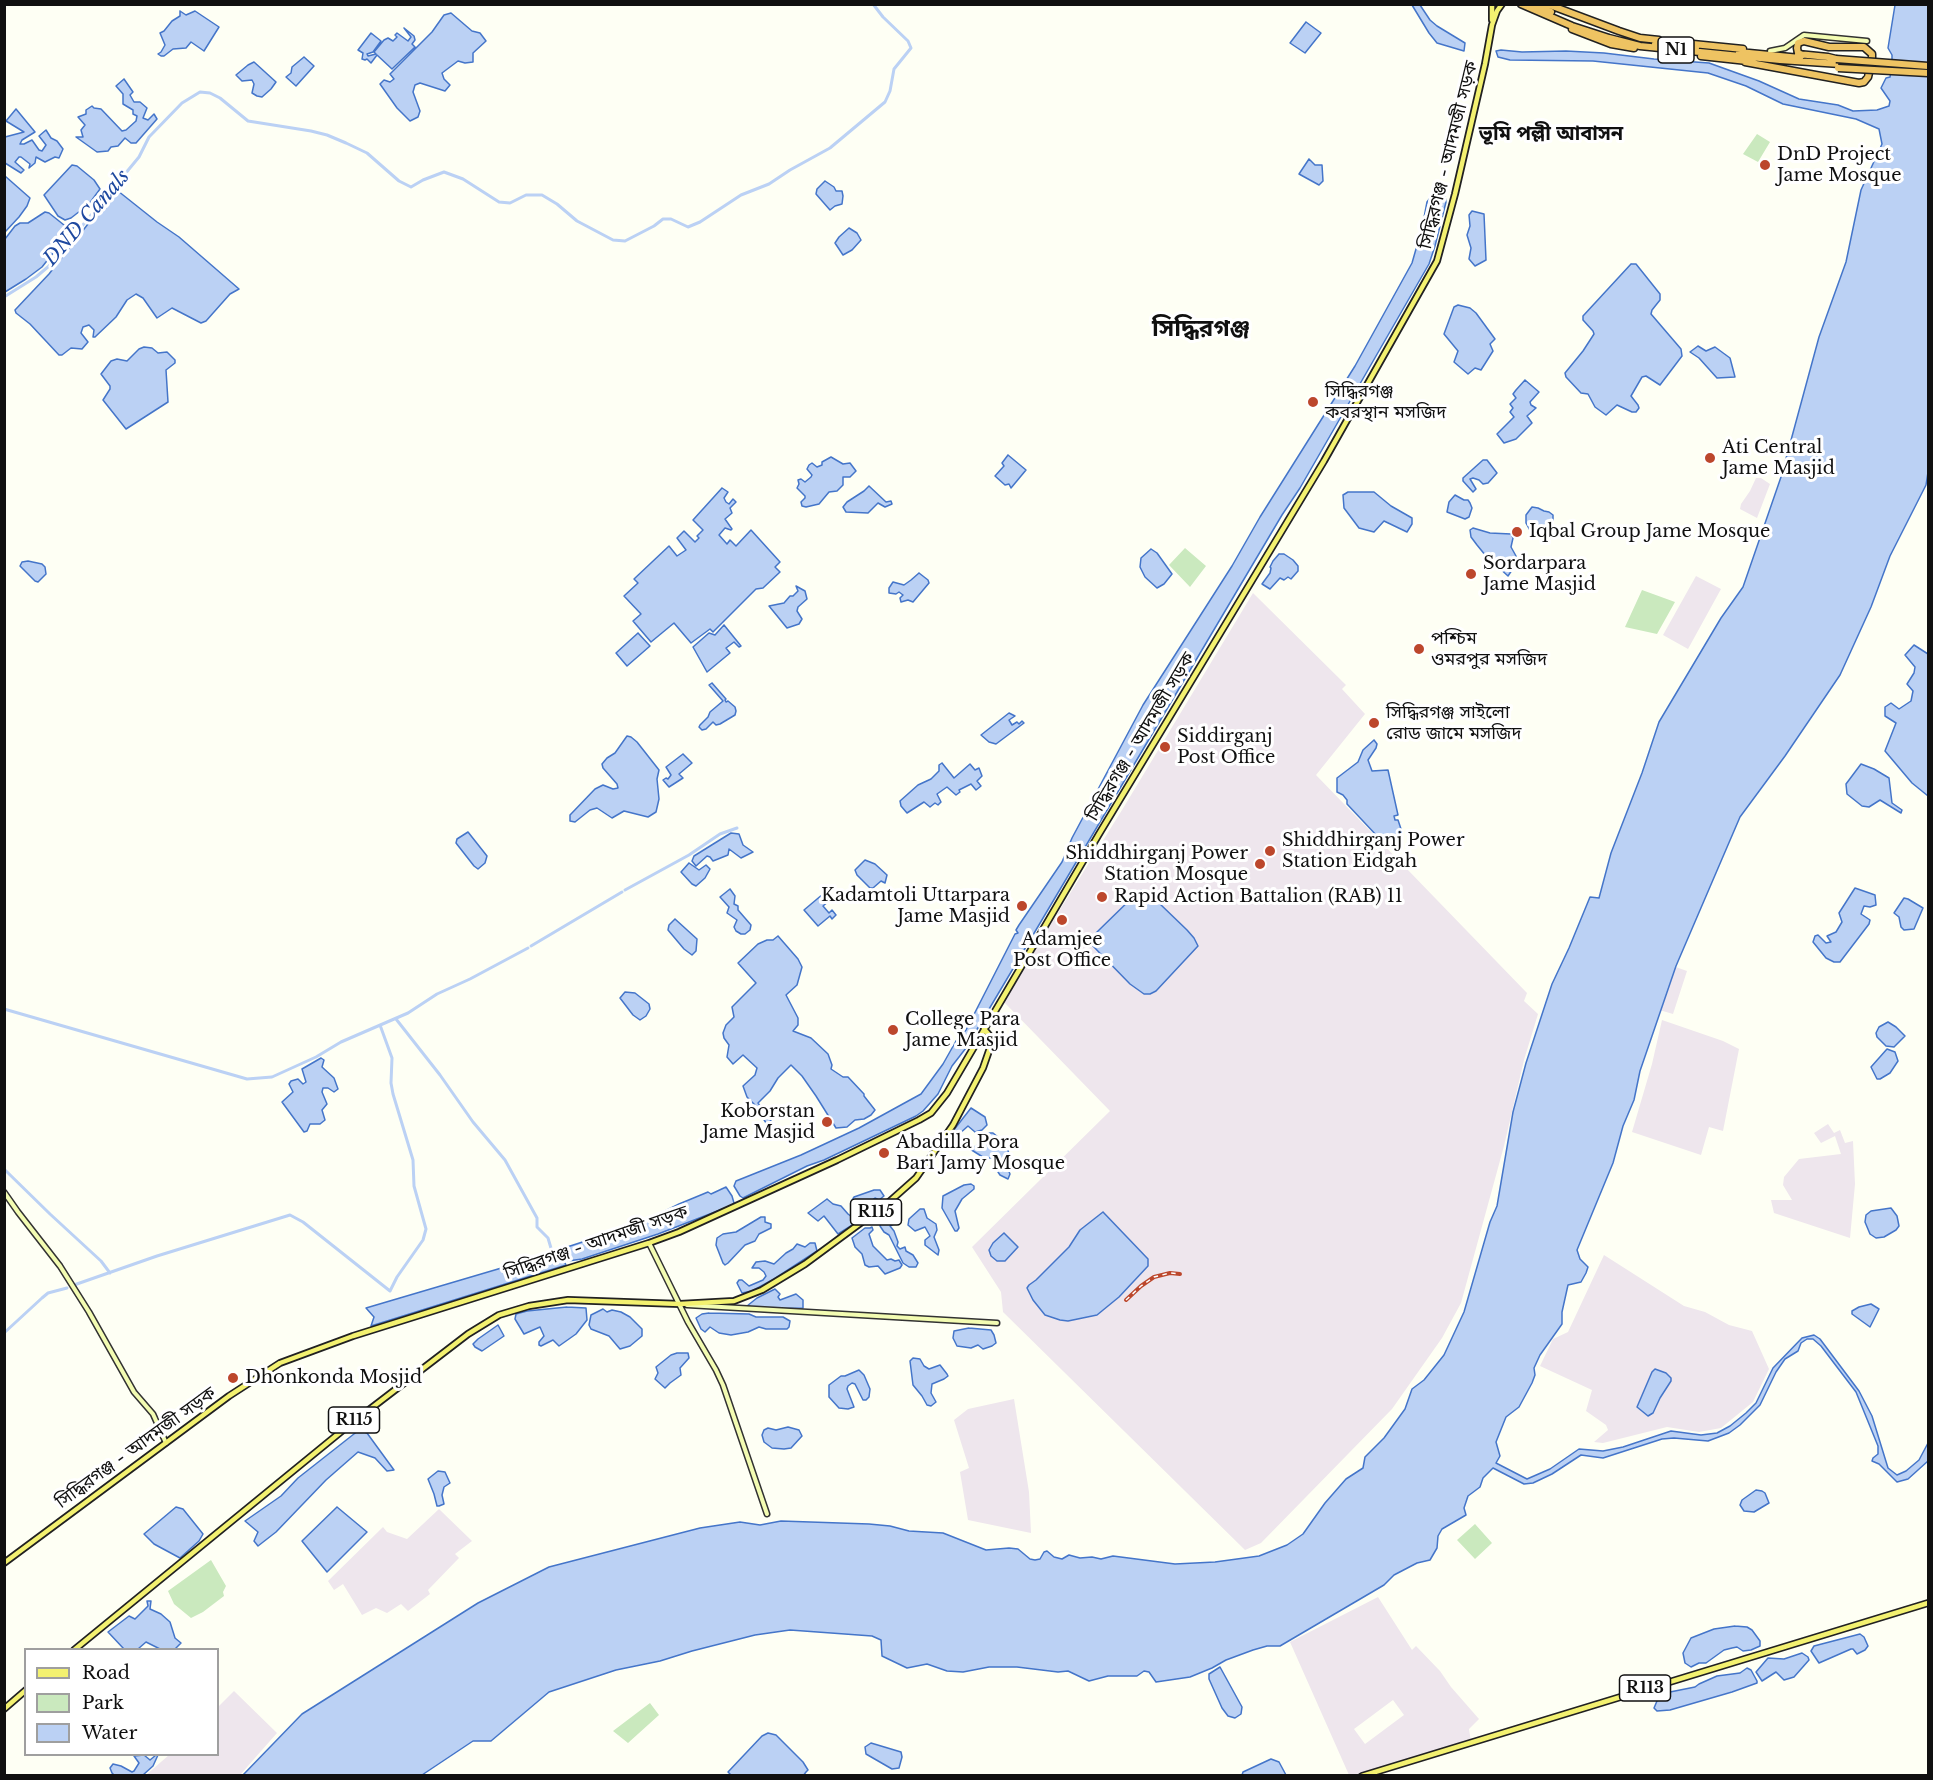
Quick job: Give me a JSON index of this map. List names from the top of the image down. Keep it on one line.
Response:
{"streets":{"highway":["N1"],"main road":["সিদ্ধিরগঞ্জ - আদমজী সড়ক","R115","R113"]},"crossings":[["সিদ্ধিরগঞ্জ - আদমজী সড়ক","R115"]],"districts":["ভূমি পল্লী আবাসন","সিদ্ধিরগঞ্জ"],"water":["DND Canals"],"places":["DnD Project Jame Mosque","সিদ্ধিরগঞ্জ কবরস্থান মসজিদ","Ati Central Jame Masjid","Iqbal Group Jame Mosque","Sordarpara Jame Masjid","পশ্চিম ওমরপুর মসজিদ","সিদ্ধিরগঞ্জ সাইলো রোড জামে মসজিদ","Siddirganj Post Office","Shiddhirganj Power Station Eidgah","Shiddhirganj Power Station Mosque","Rapid Action Battalion (RAB) 11","Kadamtoli Uttarpara Jame Masjid","Adamjee Post Office","College Para Jame Masjid","Koborstan Jame Masjid","Abadilla Pora Bari Jamy Mosque","Dhonkonda Mosjid"],"legend":["Road","Park","Water"]}
